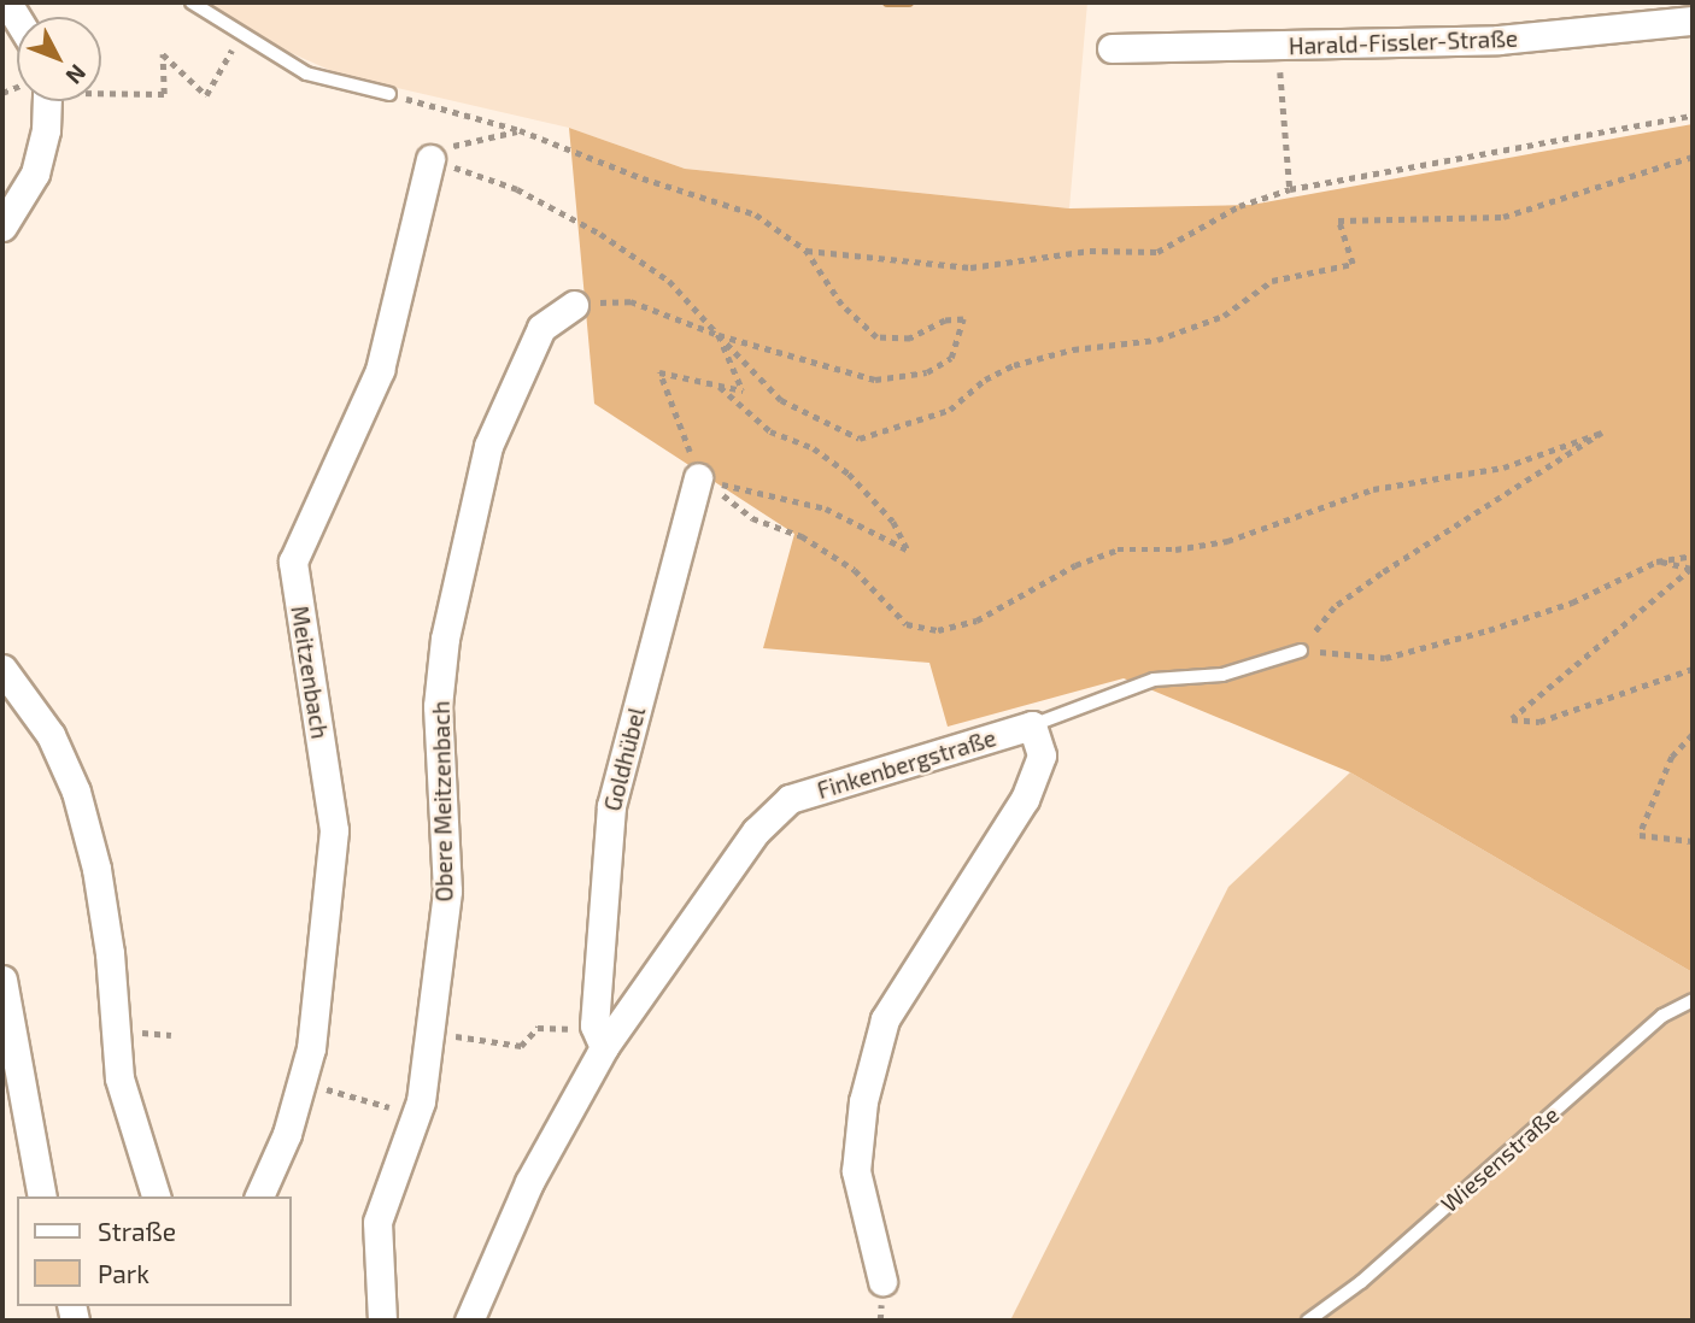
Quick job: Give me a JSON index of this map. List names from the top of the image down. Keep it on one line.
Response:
{"streets":{"street":["Harald-Fissler-Straße","Meitzenbach","Goldhübel","Finkenbergstraße","Obere Meitzenbach"],"lane":["Wiesenstraße"]},"crossings":[["Goldhübel","Finkenbergstraße"]],"legend":["Straße","Park"],"north":"bottom right"}
